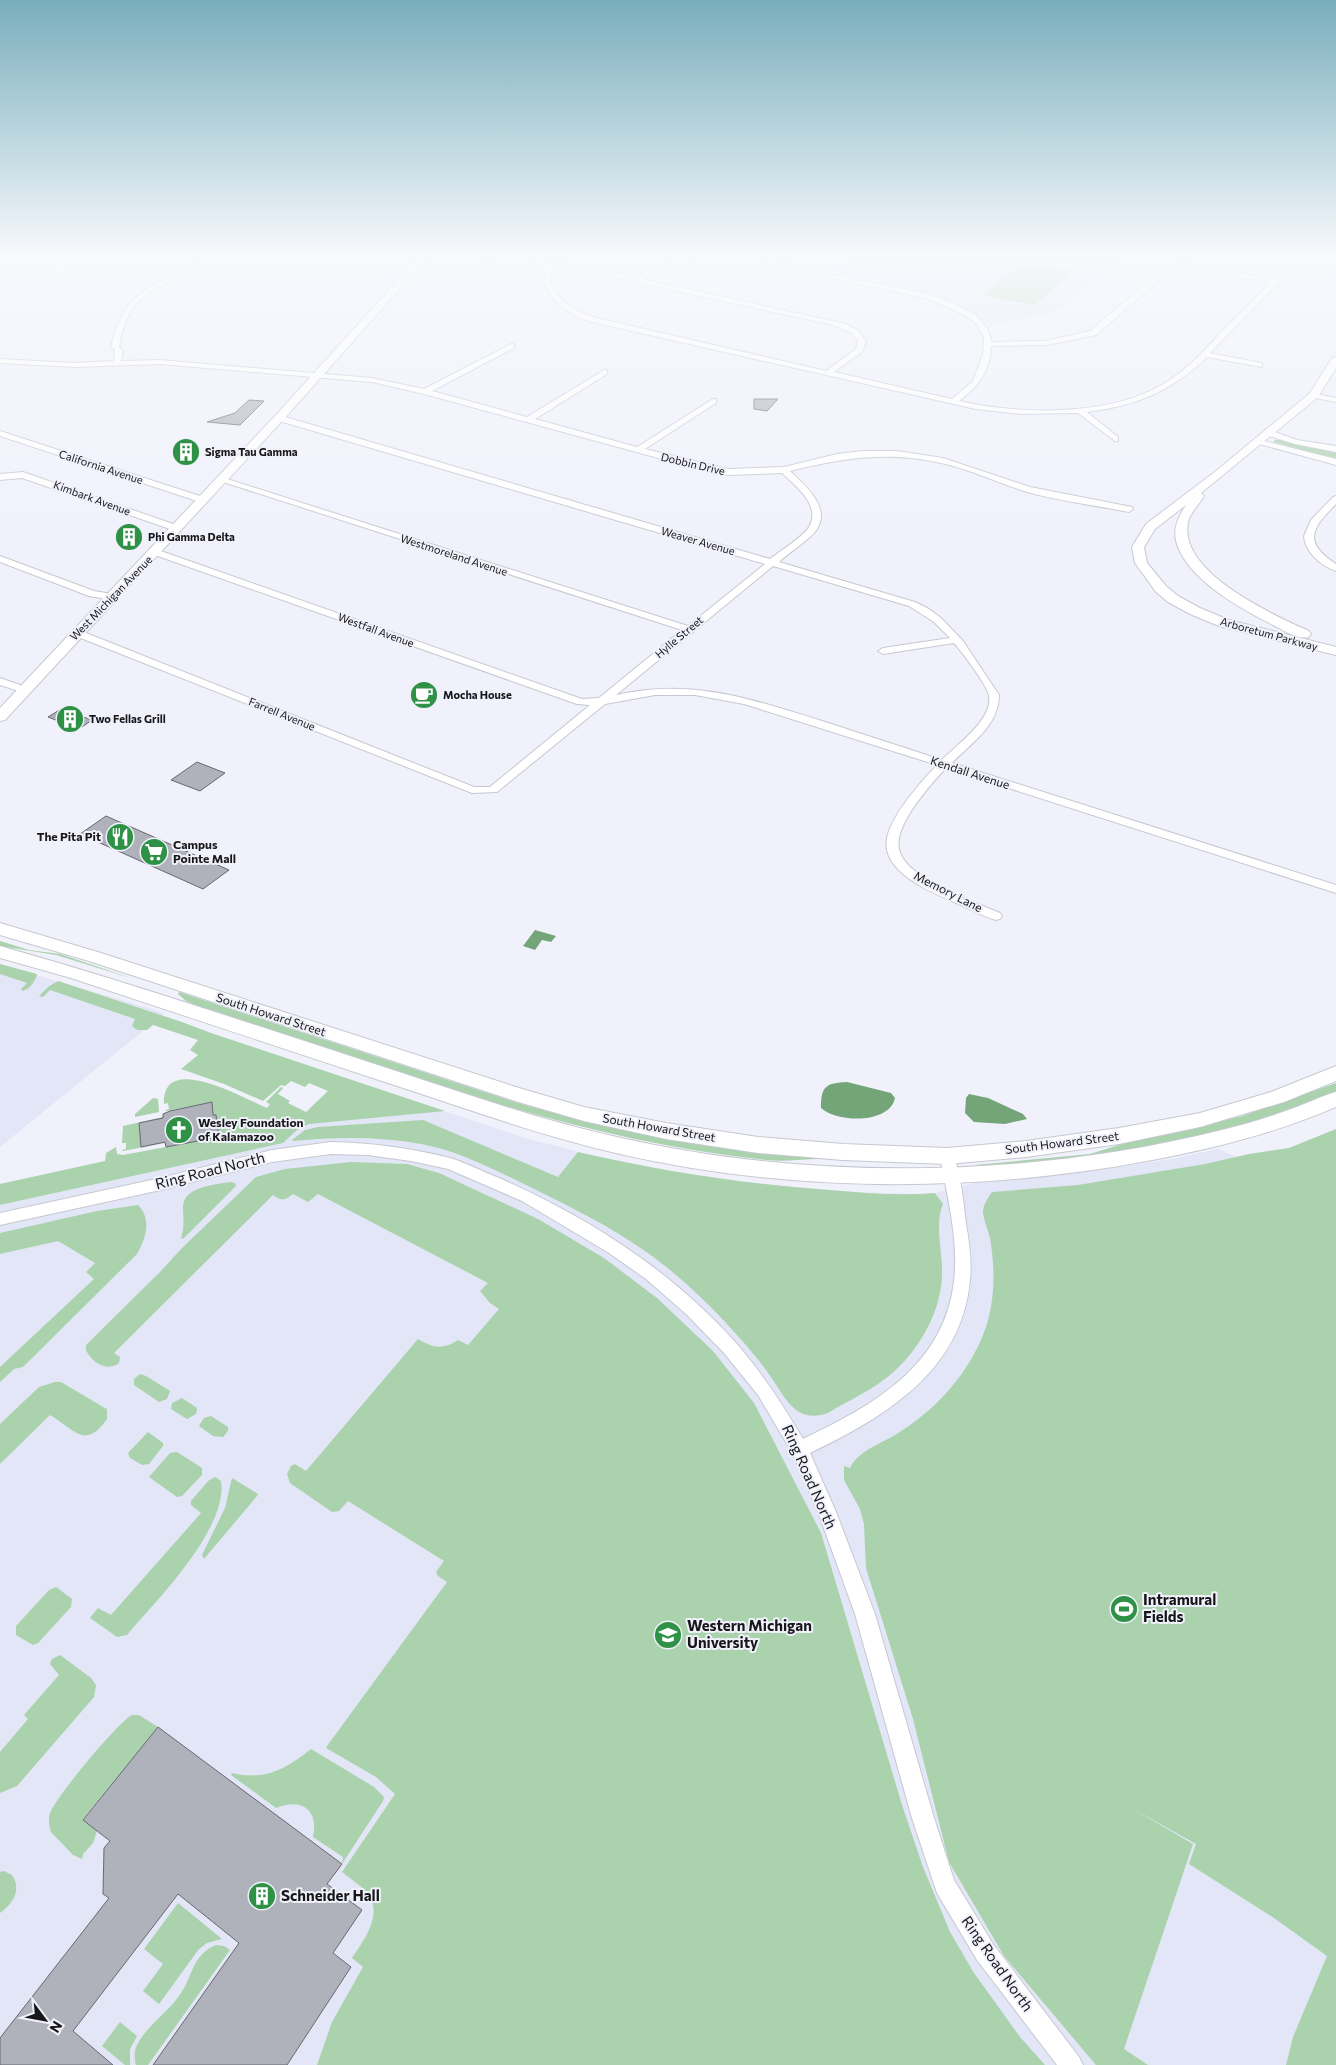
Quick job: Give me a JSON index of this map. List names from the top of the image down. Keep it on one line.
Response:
{"streets":{"street":["Dobbin Drive","California Avenue","Kimbark Avenue","Weaver Avenue","Westmoreland Avenue","West Michigan Avenue","Westfall Avenue","Arboretum Parkway","Hylle Street","Farrell Avenue","Kendall Avenue","Memory Lane","South Howard Street","Ring Road North"]},"crossings":[["Dobbin Drive","West Michigan Avenue"],["Dobbin Drive","Hylle Street"],["California Avenue","West Michigan Avenue"],["Kimbark Avenue","West Michigan Avenue"],["Weaver Avenue","West Michigan Avenue"],["Weaver Avenue","Hylle Street"],["Weaver Avenue","Kendall Avenue"],["Weaver Avenue","Memory Lane"],["Westmoreland Avenue","West Michigan Avenue"],["Westmoreland Avenue","Hylle Street"],["West Michigan Avenue","Westfall Avenue"],["West Michigan Avenue","Farrell Avenue"],["Westfall Avenue","Hylle Street"],["Westfall Avenue","Kendall Avenue"],["Hylle Street","Farrell Avenue"],["Hylle Street","Kendall Avenue"],["Kendall Avenue","Memory Lane"]],"places":{"building":["Sigma Tau Gamma","Phi Gamma Delta","Two Fellas Grill","Schneider Hall"],"cafe":["Mocha House"],"restaurant":["The Pita Pit"],"supermarket":["Campus Pointe Mall"],"church":["Wesley Foundation of Kalamazoo"],"sports":["Intramural Fields"],"school or university":["Western Michigan University"]},"north":"bottom right"}
